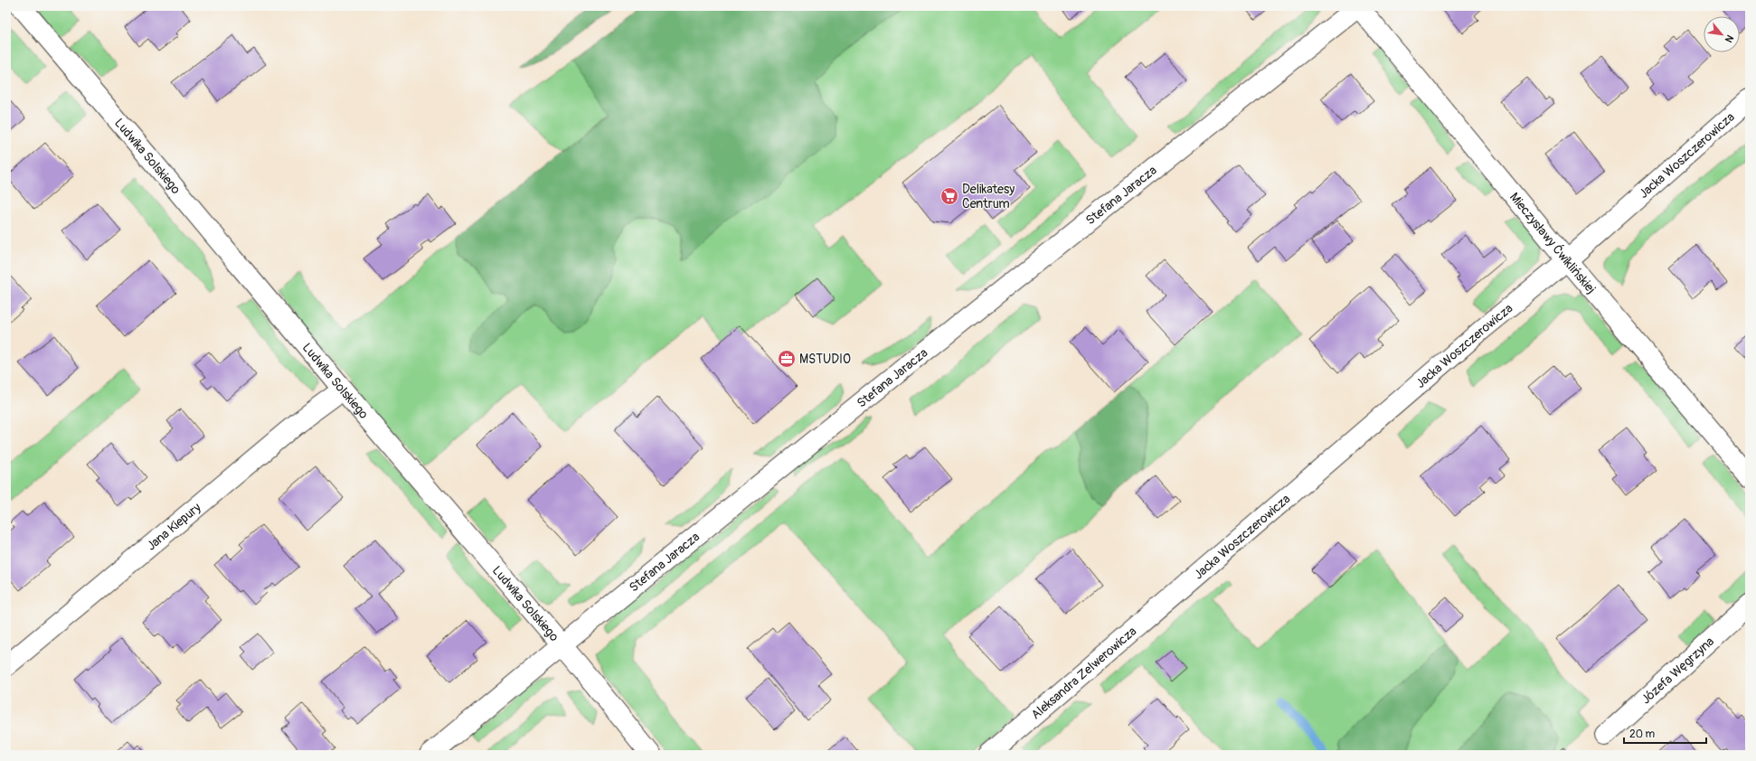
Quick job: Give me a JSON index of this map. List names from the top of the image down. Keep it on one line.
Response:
{"streets":{"street":["Jacka Woszczerowicza","Ludwika Solskiego","Stefana Jaracza","Mieczysławy Ćwiklińskiej","Jana Kiepury","Józefa Węgrzyna","Aleksandra Zelwerowicza"]},"crossings":[["Jacka Woszczerowicza","Mieczysławy Ćwiklińskiej"],["Jacka Woszczerowicza","Aleksandra Zelwerowicza"],["Ludwika Solskiego","Stefana Jaracza"],["Ludwika Solskiego","Jana Kiepury"],["Stefana Jaracza","Mieczysławy Ćwiklińskiej"]],"places":{"supermarket":["Delikatesy Centrum"],"office":["MSTUDIO"]},"scale_bar":"20 m","north":"bottom right"}
